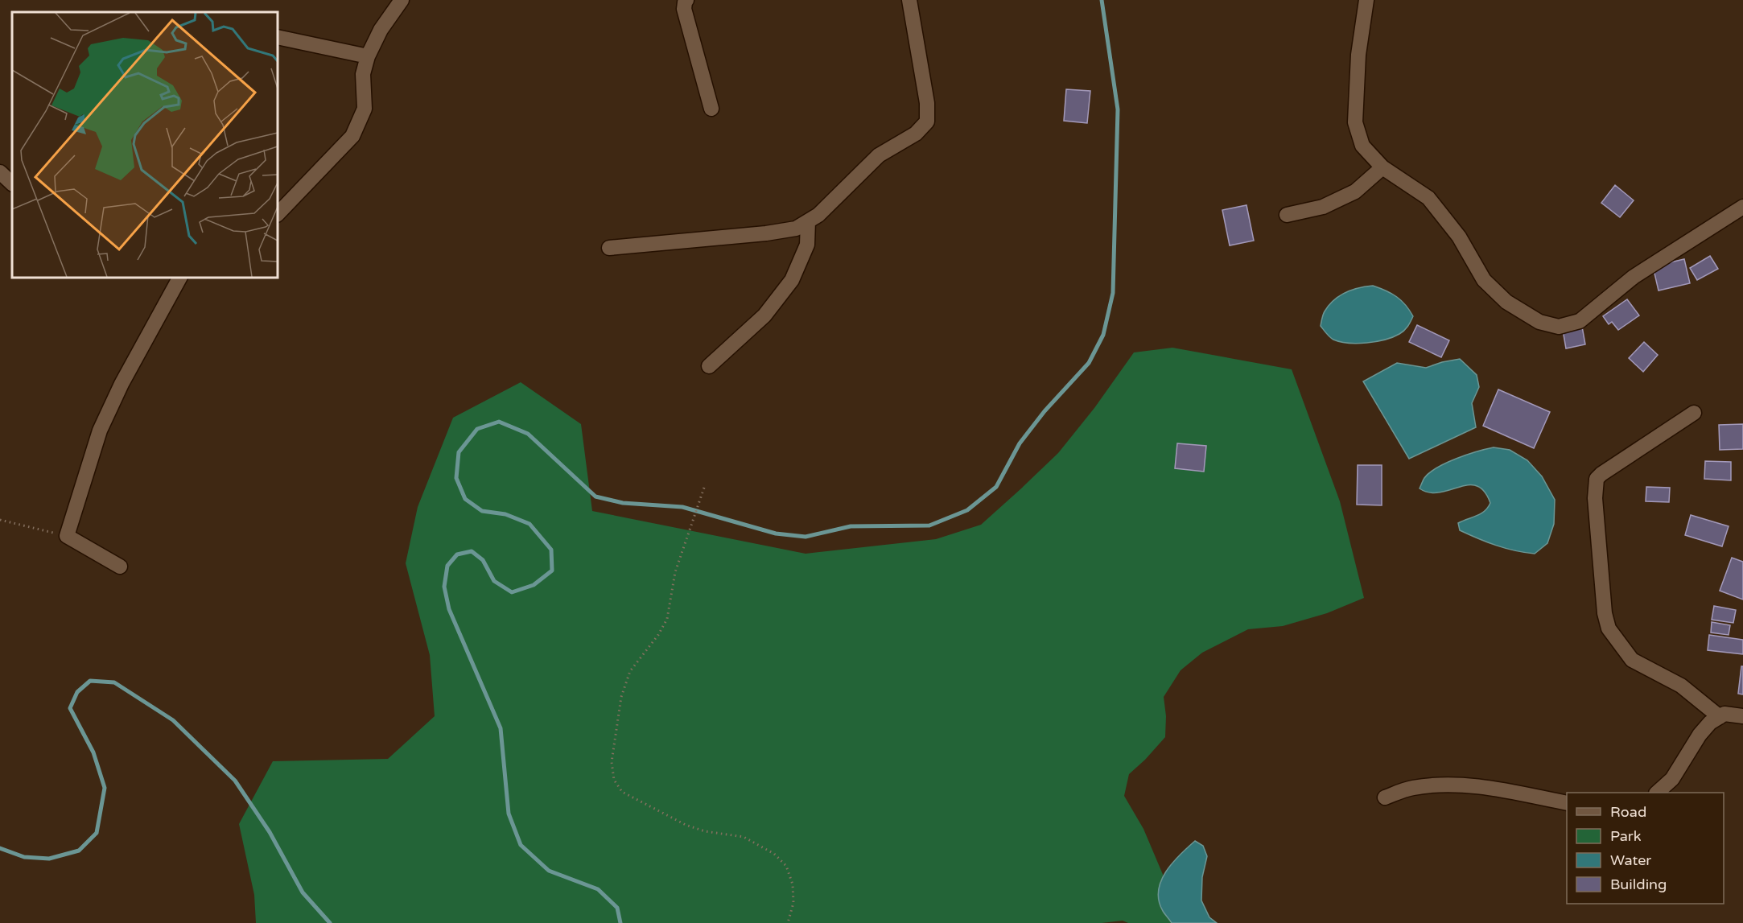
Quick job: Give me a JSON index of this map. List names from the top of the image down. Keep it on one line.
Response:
{"legend":["Road","Park","Water","Building"]}
